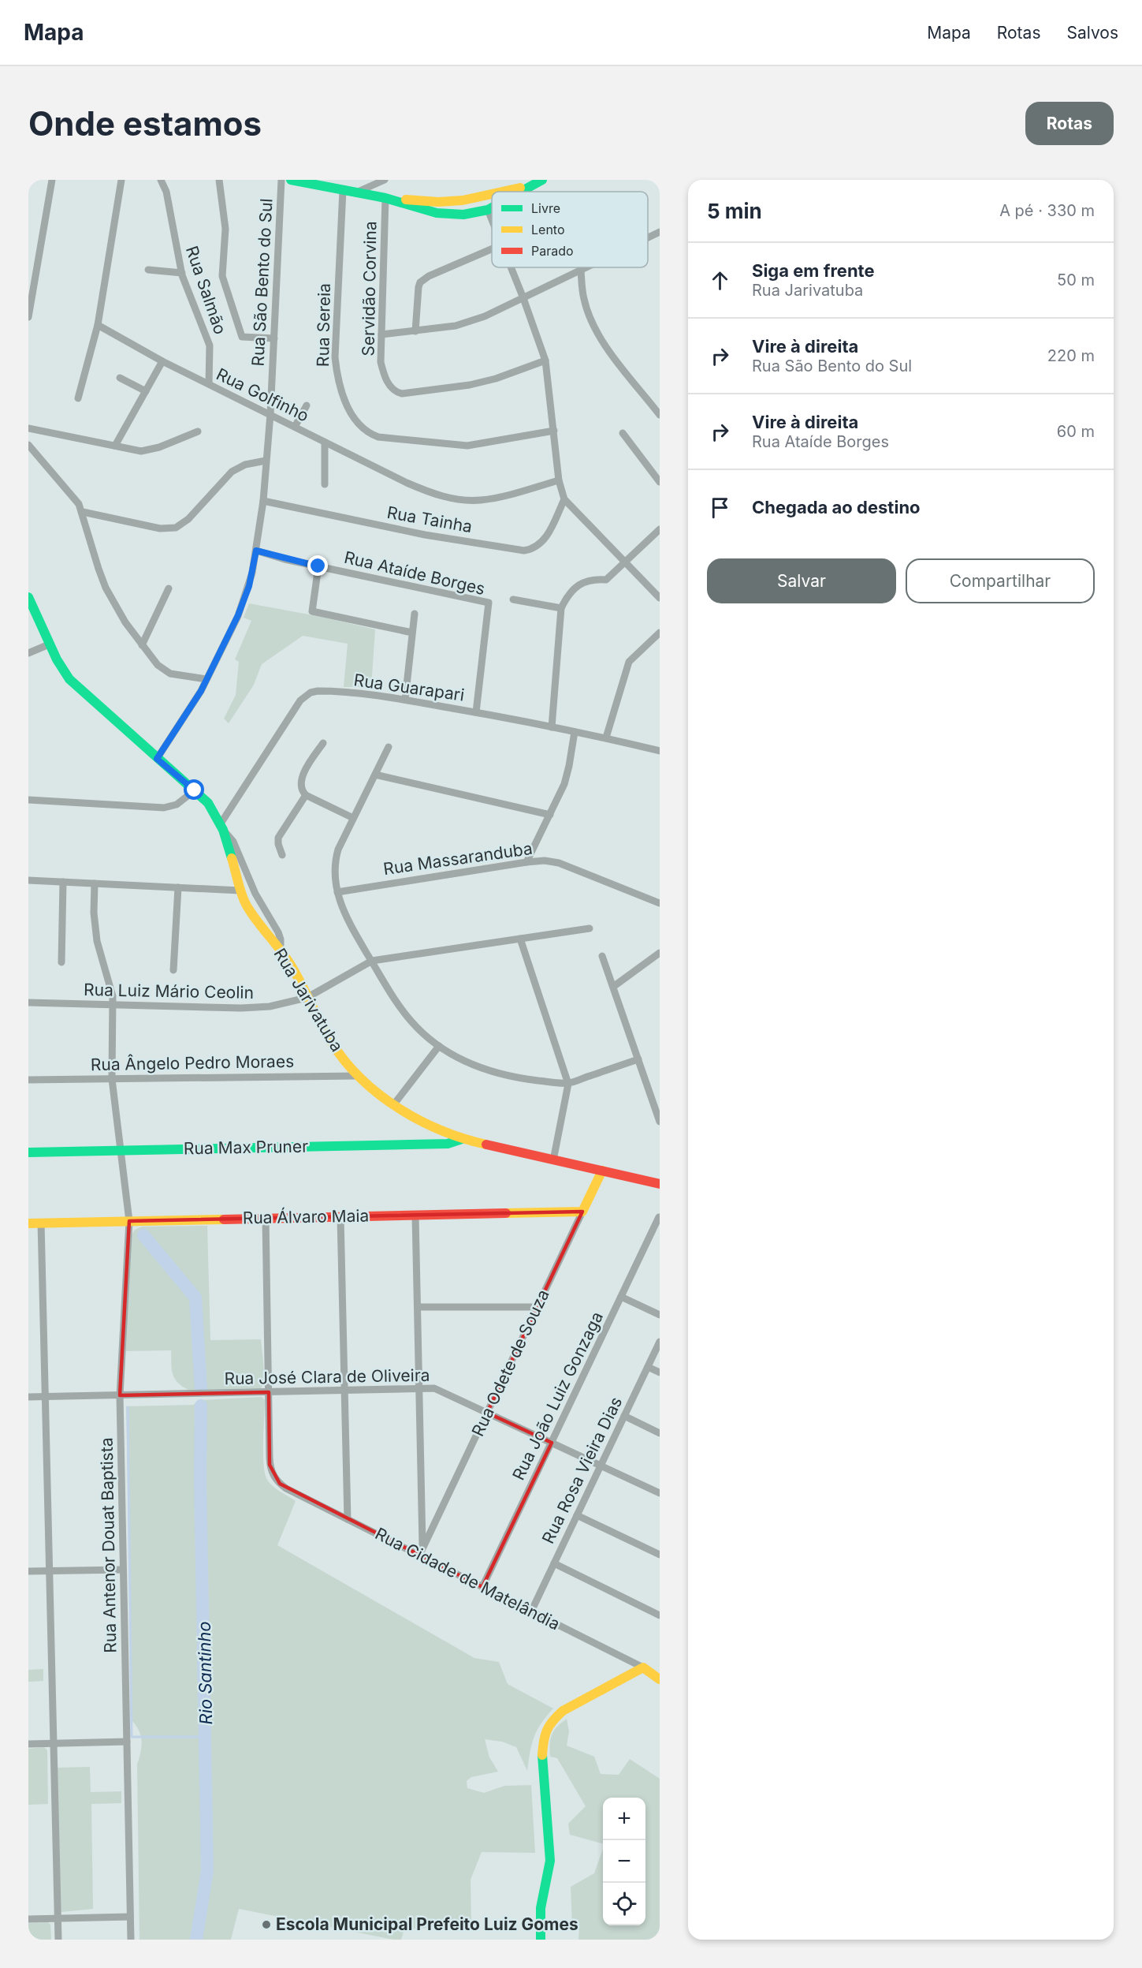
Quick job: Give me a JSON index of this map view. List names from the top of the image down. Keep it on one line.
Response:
{"streets":{"street":["Rua São Bento do Sul","Servidão Corvina","Rua Salmão","Rua Sereia","Rua Golfinho","Rua Tainha","Rua Ataíde Borges","Rua Guarapari","Rua Massaranduba","Rua Luiz Mário Ceolin","Rua Jarivatuba","Rua Ângelo Pedro Moraes","Rua Max Pruner","Rua Álvaro Maia","Rua Odete de Souza","Rua José Clara de Oliveira","Rua João Luiz Gonzaga","Rua Rosa Vieira Dias","Rua Antenor Douat Baptista","Rua Cidade de Matelândia"]},"crossings":[["Rua São Bento do Sul","Rua Golfinho"],["Rua São Bento do Sul","Rua Tainha"],["Rua São Bento do Sul","Rua Ataíde Borges"],["Rua São Bento do Sul","Rua Jarivatuba"],["Rua Salmão","Rua Golfinho"],["Rua Ataíde Borges","Rua Guarapari"],["Rua Guarapari","Rua Jarivatuba"],["Rua Luiz Mário Ceolin","Rua Jarivatuba"],["Rua Luiz Mário Ceolin","Rua Antenor Douat Baptista"],["Rua Jarivatuba","Rua Ângelo Pedro Moraes"],["Rua Jarivatuba","Rua Max Pruner"],["Rua Jarivatuba","Rua Odete de Souza"],["Rua Ângelo Pedro Moraes","Rua Antenor Douat Baptista"],["Rua Max Pruner","Rua Antenor Douat Baptista"],["Rua Álvaro Maia","Rua Odete de Souza"],["Rua Álvaro Maia","Rua Antenor Douat Baptista"],["Rua Odete de Souza","Rua José Clara de Oliveira"],["Rua Odete de Souza","Rua Cidade de Matelândia"],["Rua José Clara de Oliveira","Rua João Luiz Gonzaga"],["Rua José Clara de Oliveira","Rua Rosa Vieira Dias"],["Rua José Clara de Oliveira","Rua Antenor Douat Baptista"],["Rua José Clara de Oliveira","Rua Cidade de Matelândia"],["Rua João Luiz Gonzaga","Rua Cidade de Matelândia"],["Rua Rosa Vieira Dias","Rua Cidade de Matelândia"]],"water":["Rio Santinho"],"places":["Escola Municipal Prefeito Luiz Gomes"],"legend":["Livre","Lento","Parado"],"page":{"header":"Mapa","nav":["Mapa","Rotas","Salvos"],"buttons":["Rotas",["Salvar","Compartilhar"]],"title":"Onde estamos","heading":["5 min","A pé · 330 m"],"list":[["Siga em frente","Rua Jarivatuba","50 m"],["Vire à direita","Rua São Bento do Sul","220 m"],["Vire à direita","Rua Ataíde Borges","60 m"],"Chegada ao destino"],"map_buttons":["+","−"]}}
